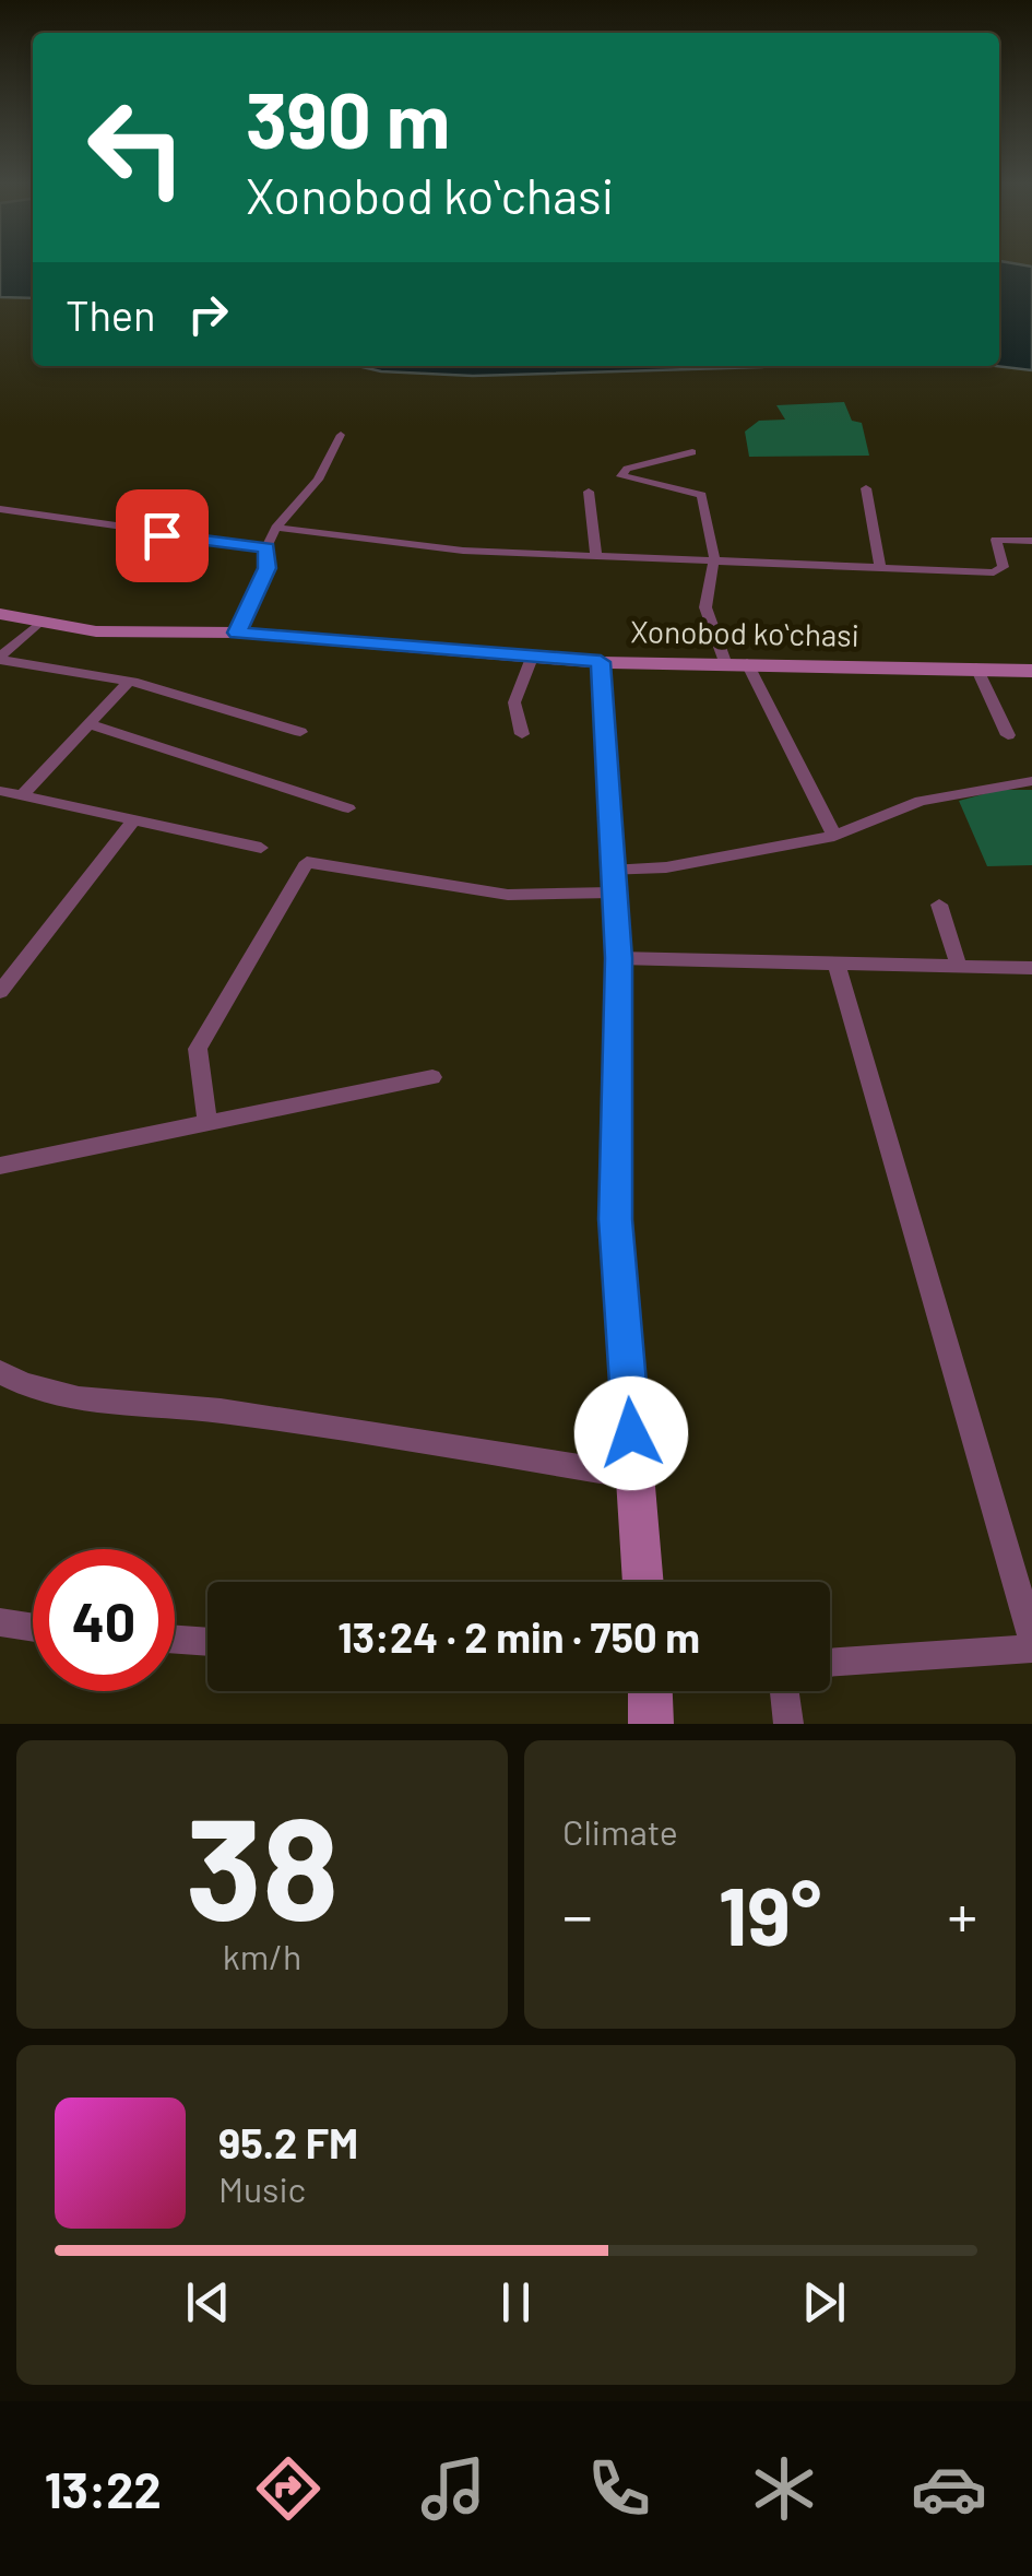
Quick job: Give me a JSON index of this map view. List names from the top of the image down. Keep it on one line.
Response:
{"streets":{"main road":["Xonobod koʻchasi"]},"page":{"turn":["390 m","Xonobod koʻchasi"],"then":"Then","limit":"40","trip":"13:24 · 2 min · 750 m","tile":[["38","km/h"],"Climate"],"heat":["−","19°","+"],"song":["95.2 FM","Music"],"tabs":"13:22"}}
